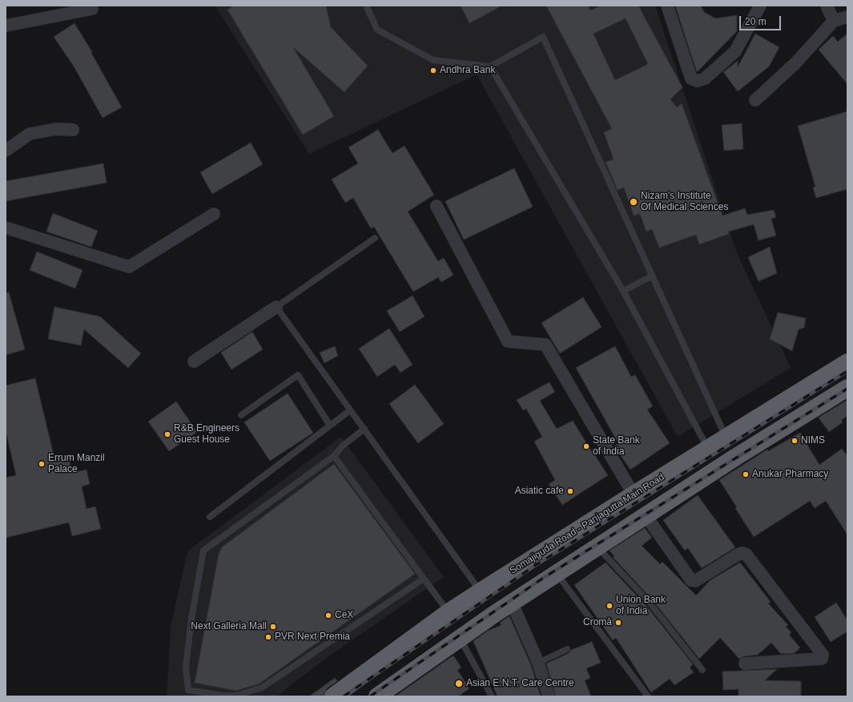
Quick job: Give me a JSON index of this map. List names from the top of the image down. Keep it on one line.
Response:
{"streets":{"highway":["Somajiguda Road - Panjagutta Main Road"]},"places":["Andhra Bank","Nizam's Institute Of Medical Sciences","R&B Engineers Guest House","NIMS","State Bank of India","Errum Manzil Palace","Anukar Pharmacy","Asiatic cafe","Union Bank of India","CeX","Cromā","Next Galleria Mall","PVR Next Premia","Asian E.N.T. Care Centre"],"scale_bar":"20 m"}
